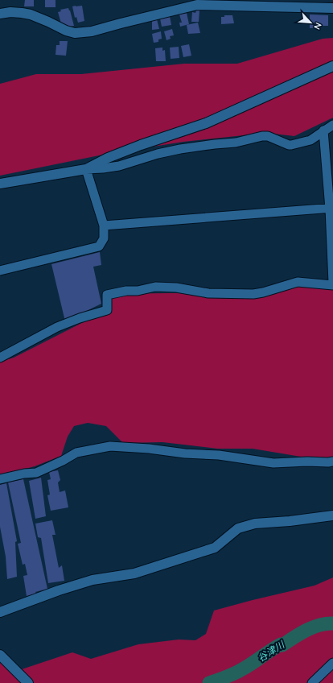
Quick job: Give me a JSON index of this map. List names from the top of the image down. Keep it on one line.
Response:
{"water":["谷津川"],"north":"bottom right"}
